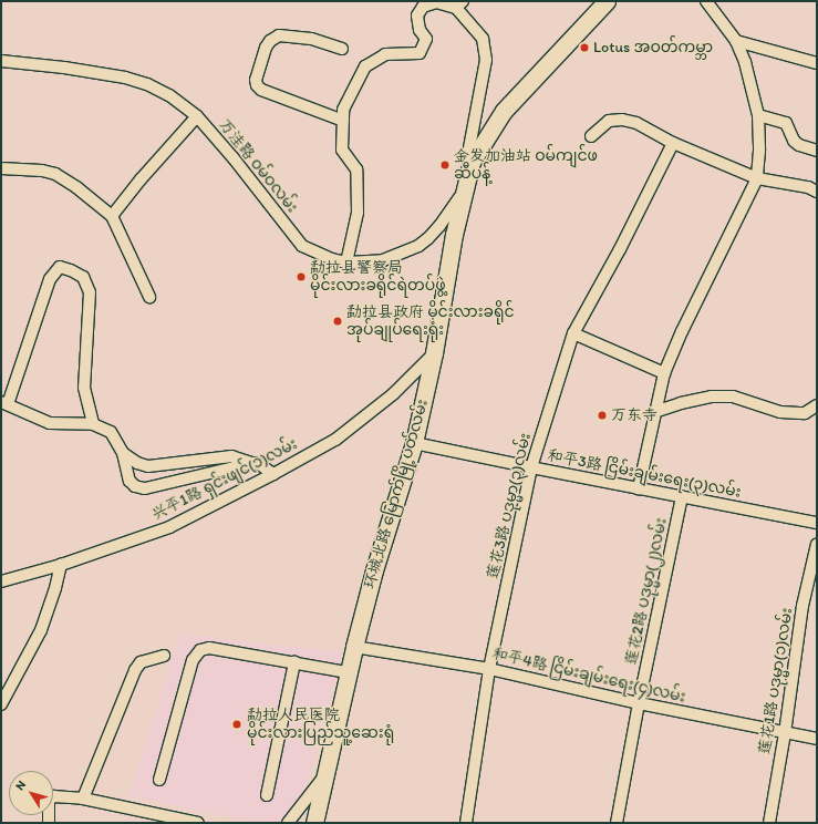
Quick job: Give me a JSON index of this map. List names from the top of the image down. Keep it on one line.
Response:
{"streets":{"street":["万洼路 ဝမ်ဝလမ်း","和平3路 ငြိမ်းချမ်းရေး(၃)လမ်း","兴平1路 ရှင်းဖျင်(၁)လမ်း","环城北路 မြောက်မြို့ပတ်လမ်း","莲花3路 ပဒုမ္မာ(၃)လမ်း","莲花2路 ပဒုမ္မာ(၂)လမ်း","和平4路 ငြိမ်းချမ်းရေး(၄)လမ်း","莲花1路 ပဒုမ္မာ(၁)လမ်း"]},"crossings":[["万洼路 ဝမ်ဝလမ်း","环城北路 မြောက်မြို့ပတ်လမ်း"],["和平3路 ငြိမ်းချမ်းရေး(၃)လမ်း","环城北路 မြောက်မြို့ပတ်လမ်း"],["和平3路 ငြိမ်းချမ်းရေး(၃)လမ်း","莲花3路 ပဒုမ္မာ(၃)လမ်း"],["和平3路 ငြိမ်းချမ်းရေး(၃)လမ်း","莲花2路 ပဒုမ္မာ(၂)လမ်း"],["兴平1路 ရှင်းဖျင်(၁)လမ်း","环城北路 မြောက်မြို့ပတ်လမ်း"],["环城北路 မြောက်မြို့ပတ်လမ်း","和平4路 ငြိမ်းချမ်းရေး(၄)လမ်း"],["莲花3路 ပဒုမ္မာ(၃)လမ်း","和平4路 ငြိမ်းချမ်းရေး(၄)လမ်း"],["莲花2路 ပဒုမ္မာ(၂)လမ်း","和平4路 ငြိမ်းချမ်းရေး(၄)လမ်း"],["和平4路 ငြိမ်းချမ်းရေး(၄)လမ်း","莲花1路 ပဒုမ္မာ(၁)လမ်း"]],"places":["Lotus အဝတ်ကမ္ဘာ","金发加油站 ဝမ်ကျင်ဖ ဆီပန့်","勐拉县警察局 မိုင်းလားခရိုင်ရဲတပ်ဖွဲ့","勐拉县政府 မိုင်းလားခရိုင် အုပ်ချုပ်ရေးရုံး","万东寺","勐拉人民医院 မိုင်းလားပြည်သူ့ဆေးရုံ"],"north":"top left"}
